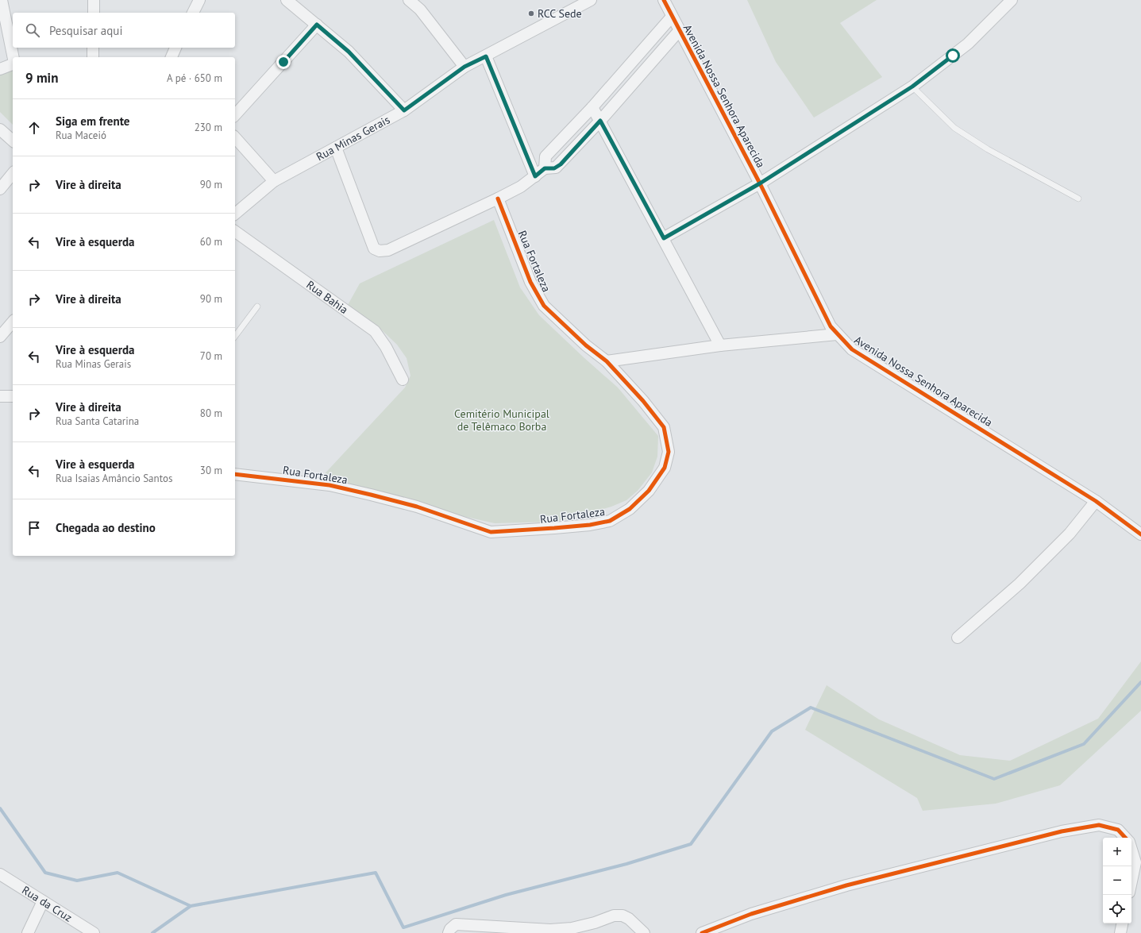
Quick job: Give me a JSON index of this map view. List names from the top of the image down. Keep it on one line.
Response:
{"streets":{"street":["Avenida Nossa Senhora Aparecida","Rua Minas Gerais","Rua Fortaleza","Rua Bahia","Rua da Cruz"]},"parks":["Cemitério Municipal de Telêmaco Borba"],"places":["RCC Sede"],"page":{"search":"Pesquisar aqui","heading":["9 min","A pé · 650 m"],"list":[["Siga em frente","Rua Maceió","230 m"],["Vire à direita","90 m"],["Vire à esquerda","60 m"],["Vire à direita","90 m"],["Vire à esquerda","Rua Minas Gerais","70 m"],["Vire à direita","Rua Santa Catarina","80 m"],["Vire à esquerda","Rua Isaias Amâncio Santos","30 m"],"Chegada ao destino"],"map_buttons":["+","−"]}}
